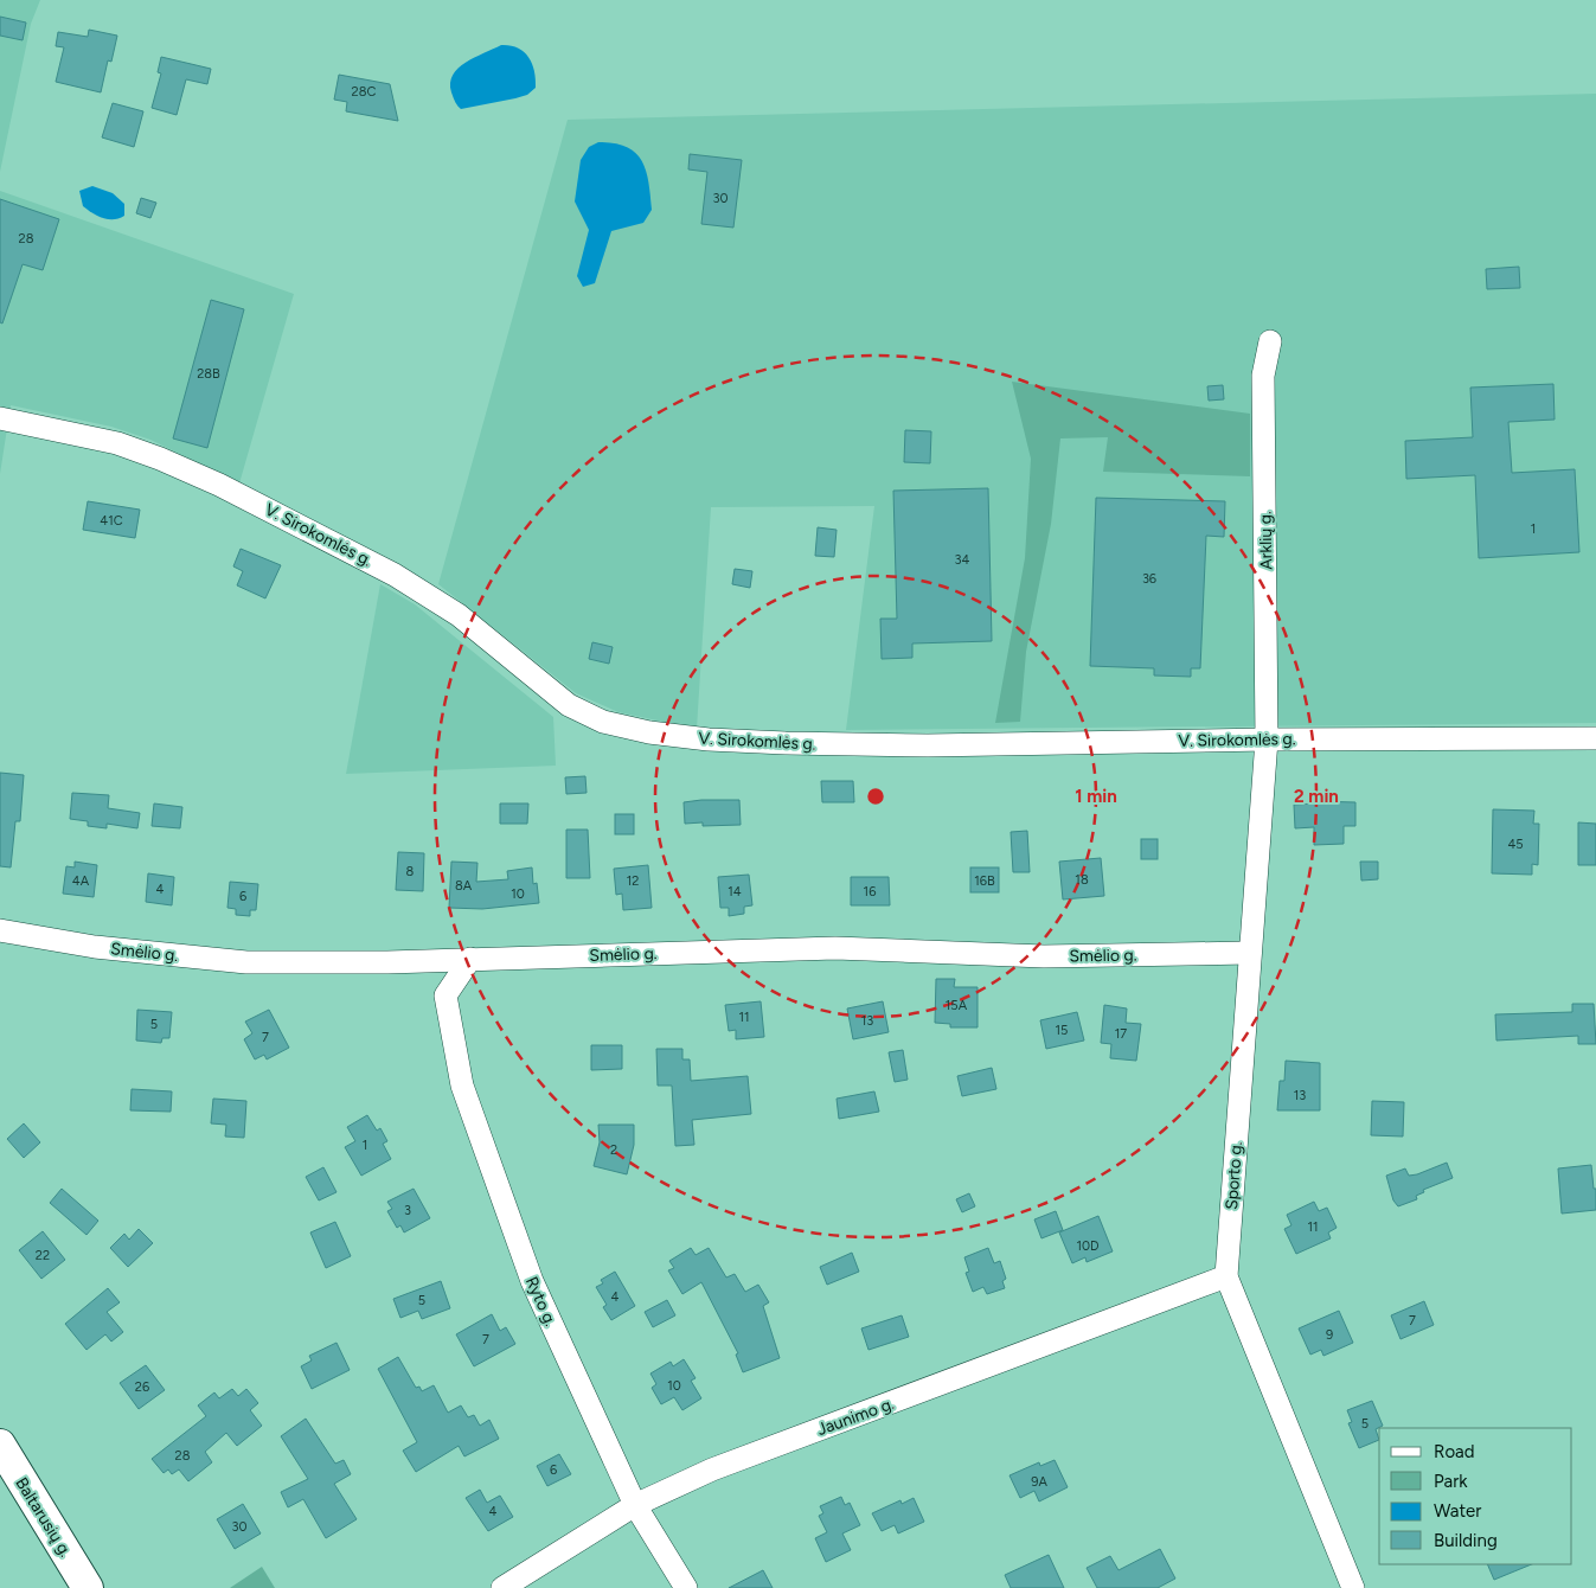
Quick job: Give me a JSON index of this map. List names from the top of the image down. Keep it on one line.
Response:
{"streets":{"main road":["Baltarusių g."],"street":["V. Sirokomlės g.","Arklių g.","Smėlio g.","Sporto g.","Ryto g.","Jaunimo g."]},"crossings":[["V. Sirokomlės g.","Arklių g."],["V. Sirokomlės g.","Sporto g."],["Arklių g.","Sporto g."],["Smėlio g.","Sporto g."],["Smėlio g.","Ryto g."],["Sporto g.","Jaunimo g."],["Ryto g.","Jaunimo g."]],"house_numbers":["28C","30","28","28B","41C","1","34","36","45","8","18","4A","12","16B","8A","4","14","16","10","6","15A","11","13","5","15","17","7","13","1","2","3","11","10D","22","4","5","7","9","7","10","26","5","28","6","9A","4","30"],"legend":["Road","Park","Water","Building"],"rings":["1 min","2 min"]}
